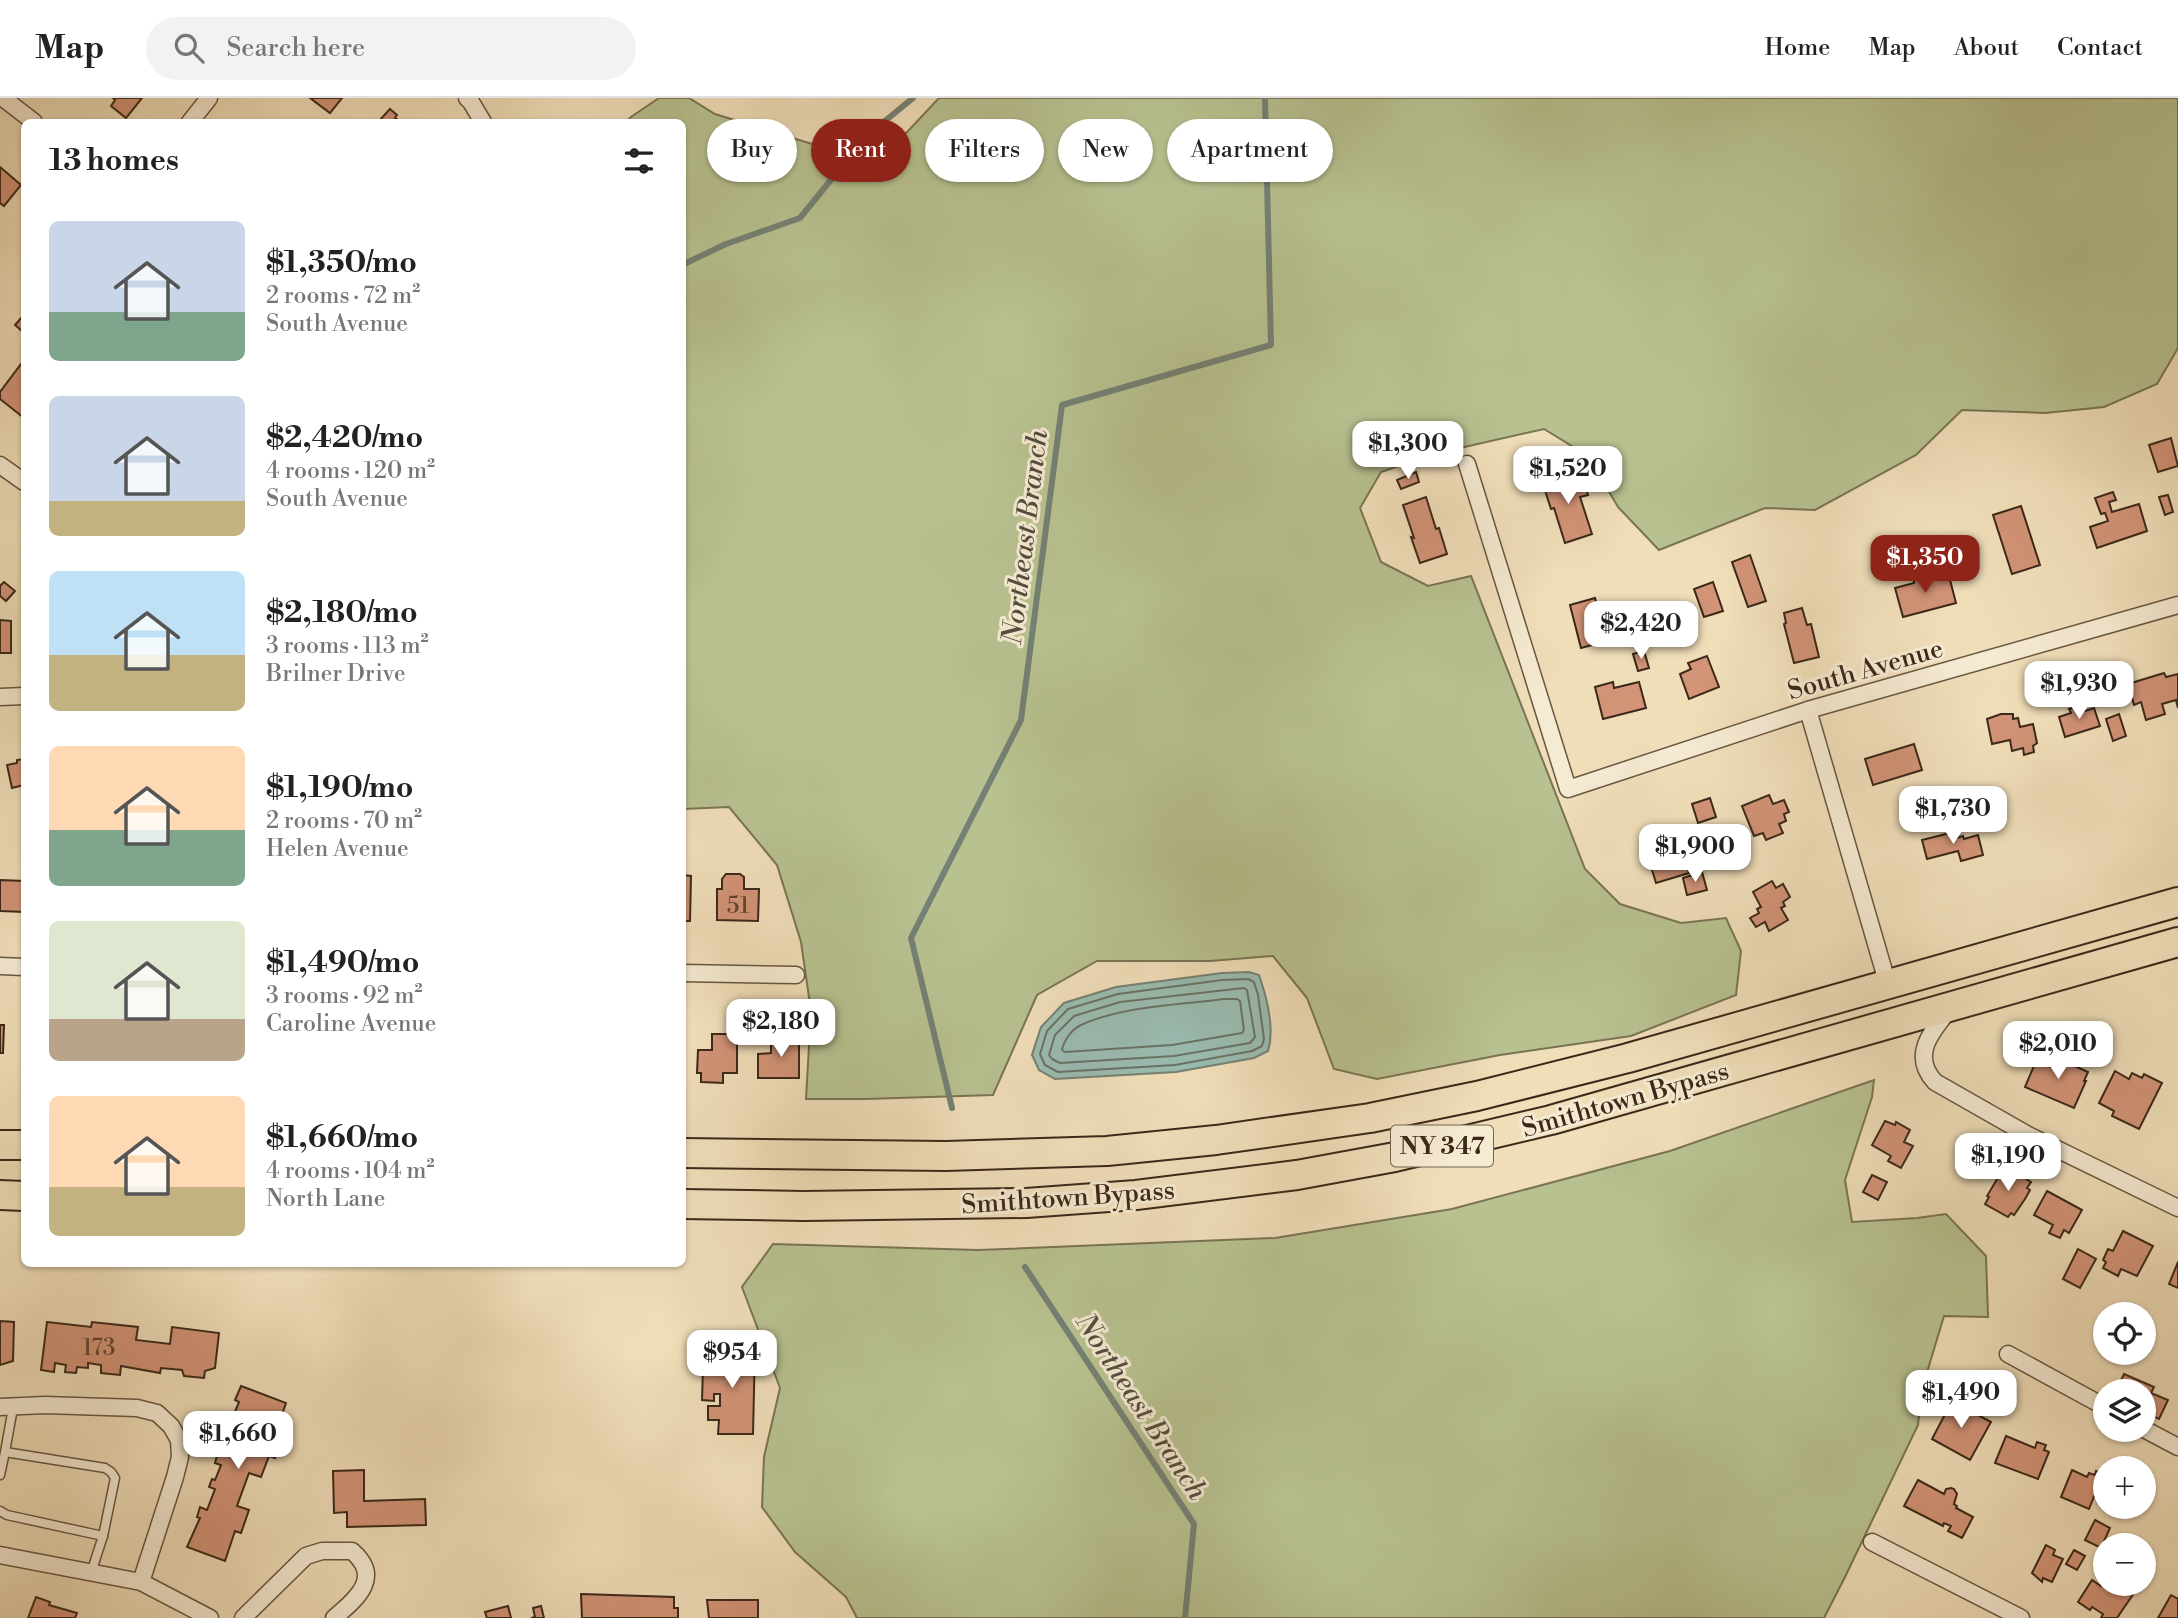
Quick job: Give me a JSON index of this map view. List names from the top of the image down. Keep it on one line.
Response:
{"streets":{"highway":["Smithtown Bypass","NY 347"],"street":["South Avenue"]},"water":["Northeast Branch"],"house_numbers":["51","173"],"page":{"header":"Map","search":"Search here","nav":["Home","Map","About","Contact"],"chip":["Buy","Rent","Filters","New","Apartment"],"heading":"13 homes","list":[{"name":"$1,350/mo","note":"2 rooms · 72 m² · South Avenue"},{"name":"$2,420/mo","note":"4 rooms · 120 m² · South Avenue"},{"name":"$2,180/mo","note":"3 rooms · 113 m² · Brilner Drive"},{"name":"$1,190/mo","note":"2 rooms · 70 m² · Helen Avenue"},{"name":"$1,490/mo","note":"3 rooms · 92 m² · Caroline Avenue"},{"name":"$1,660/mo","note":"4 rooms · 104 m² · North Lane"}],"price":["$1,300","$1,520","$1,350","$2,420","$1,930","$1,730","$1,900","$2,180","$2,010","$1,190","$954","$1,490","$1,660"],"map_buttons":["+","−"]}}
